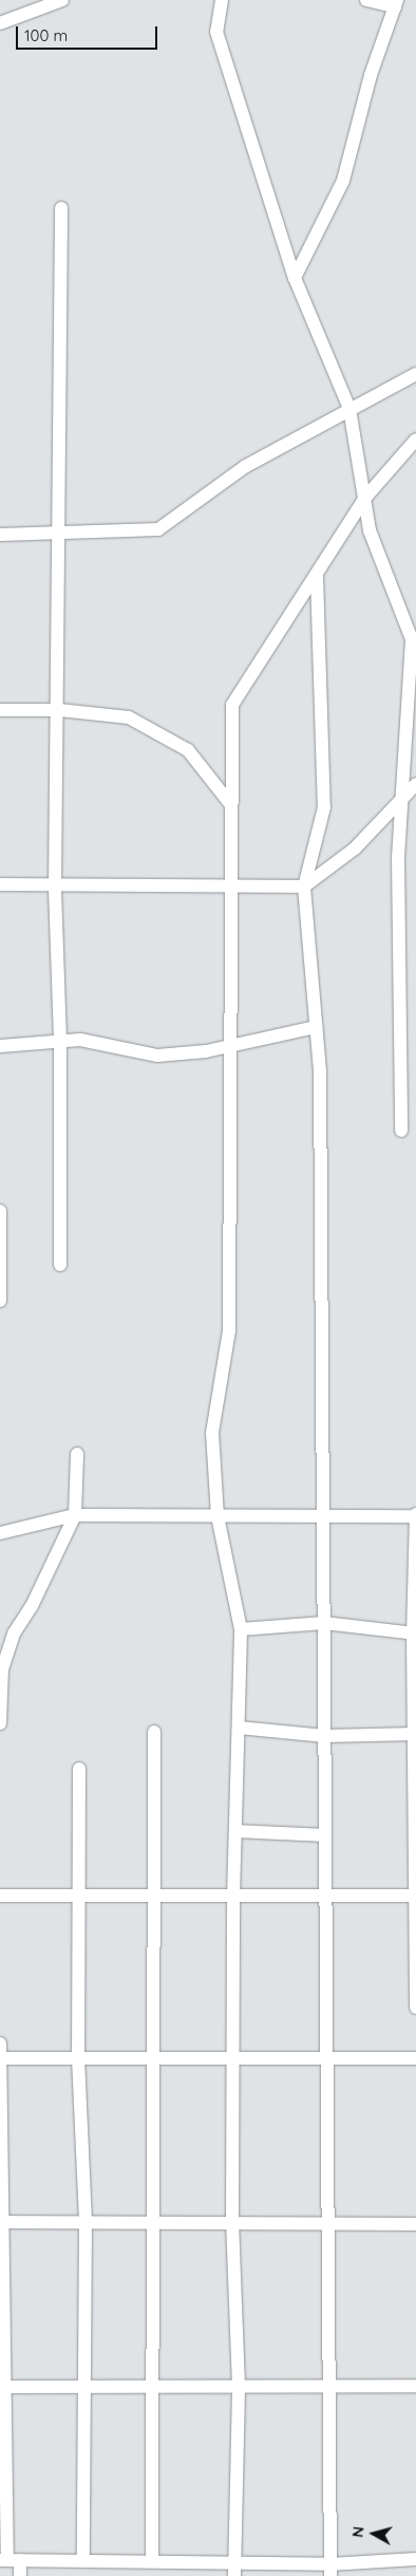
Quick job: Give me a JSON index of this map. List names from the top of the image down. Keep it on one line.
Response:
{"scale_bar":"100 m","north":"left"}
